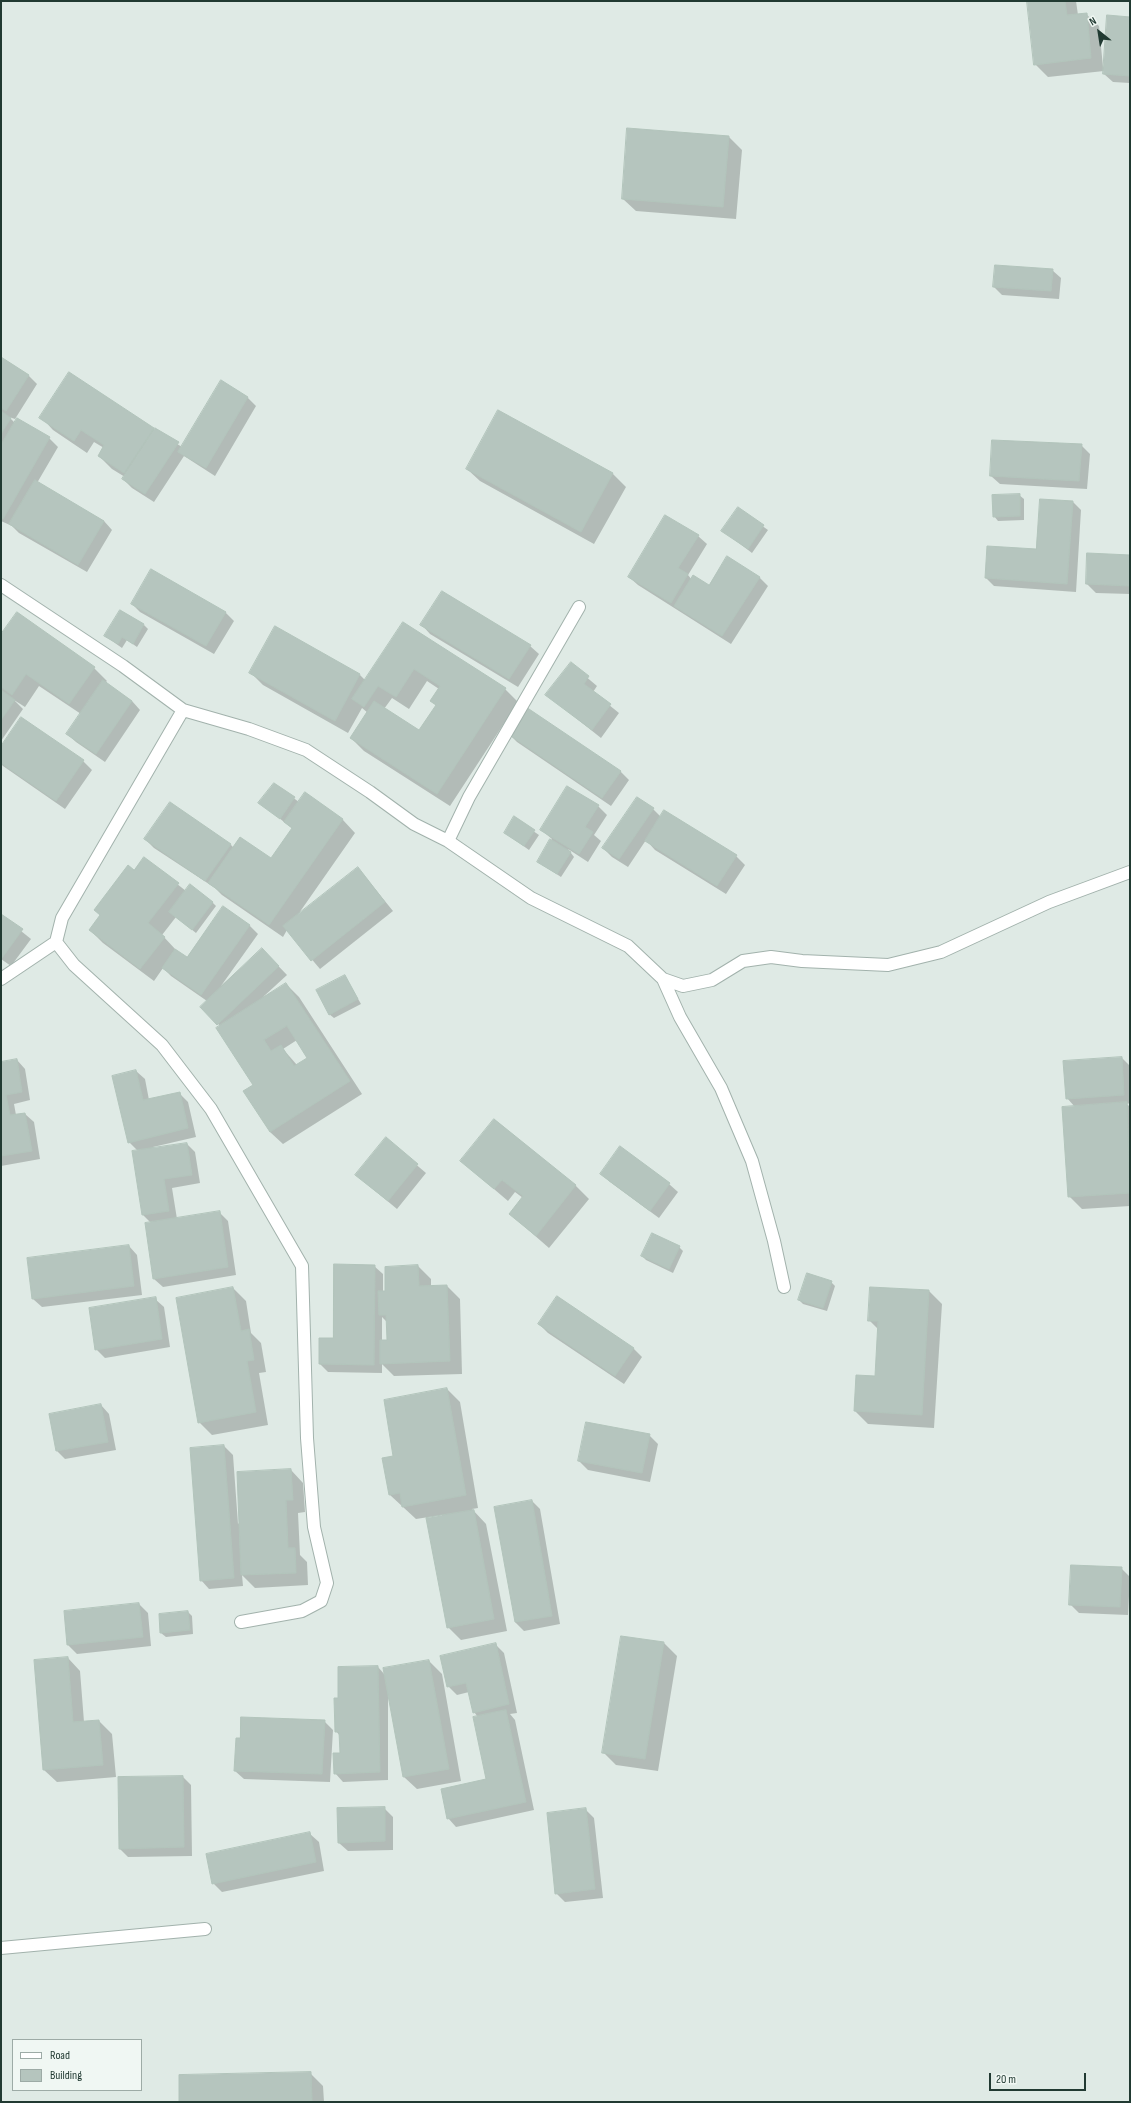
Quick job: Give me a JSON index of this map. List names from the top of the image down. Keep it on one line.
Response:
{"legend":["Road","Building"],"scale_bar":"20 m","north":"top left"}
